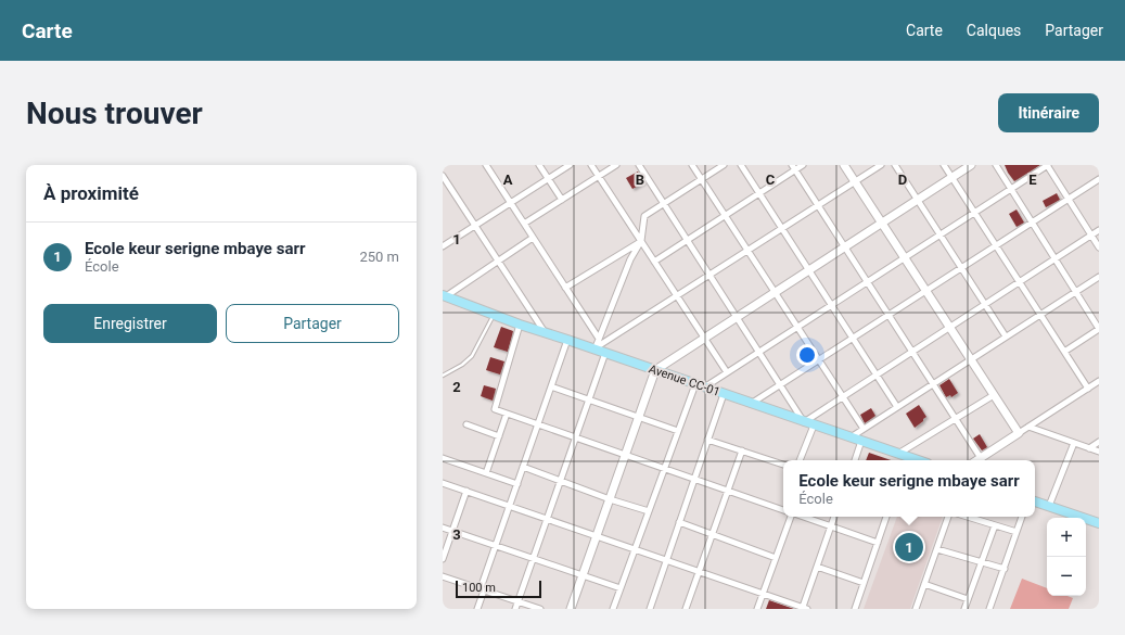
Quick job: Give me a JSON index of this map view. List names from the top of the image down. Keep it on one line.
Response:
{"streets":{"main road":["Avenue CC-01"]},"scale_bar":"100 m","page":{"header":"Carte","nav":["Carte","Calques","Partager"],"buttons":["Itinéraire",["Enregistrer","Partager"]],"title":"Nous trouver","heading":"À proximité","list":[{"mark":"1","name":"Ecole keur serigne mbaye sarr","note":"École","value":"250 m"}],"popup":["Ecole keur serigne mbaye sarr","École"],"map_buttons":["+","−"],"pins":"1","scale":"100 m"},"grid":{"columns":["A","B","C","D","E"],"rows":["1","2","3"]}}
